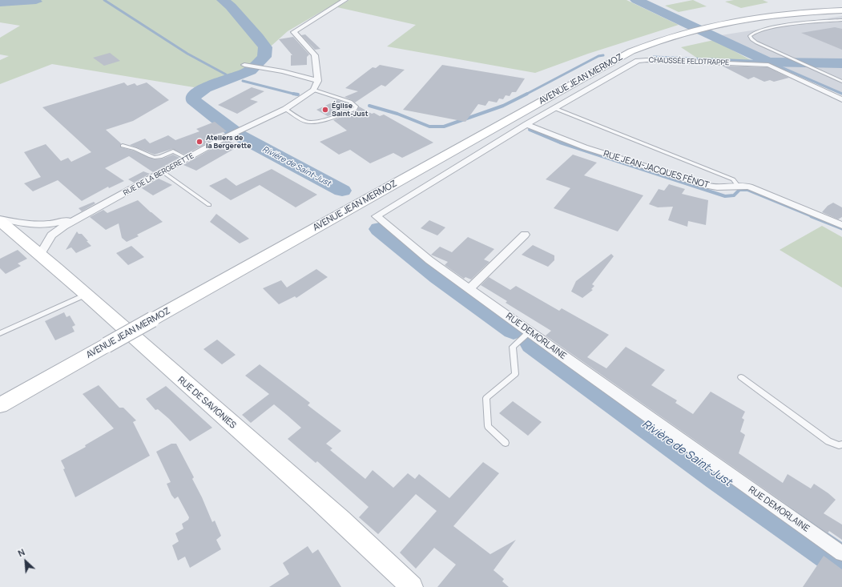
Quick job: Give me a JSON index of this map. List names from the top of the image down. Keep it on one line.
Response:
{"streets":{"main road":["AVENUE JEAN MERMOZ","RUE DE SAVIGNIES"],"street":["CHAUSSÉE FELDTRAPPE","RUE JEAN-JACQUES FÉNOT","RUE DE LA BERGERETTE","RUE DEMORLAINE"]},"crossings":[["CHAUSSÉE FELDTRAPPE","RUE JEAN-JACQUES FÉNOT"],["CHAUSSÉE FELDTRAPPE","RUE DEMORLAINE"],["RUE JEAN-JACQUES FÉNOT","RUE DEMORLAINE"],["RUE DE LA BERGERETTE","RUE DE SAVIGNIES"]],"water":["Rivière de Saint-Just"],"places":["Église Saint-Just","Ateliers de la Bergerette"],"north":"top left"}
